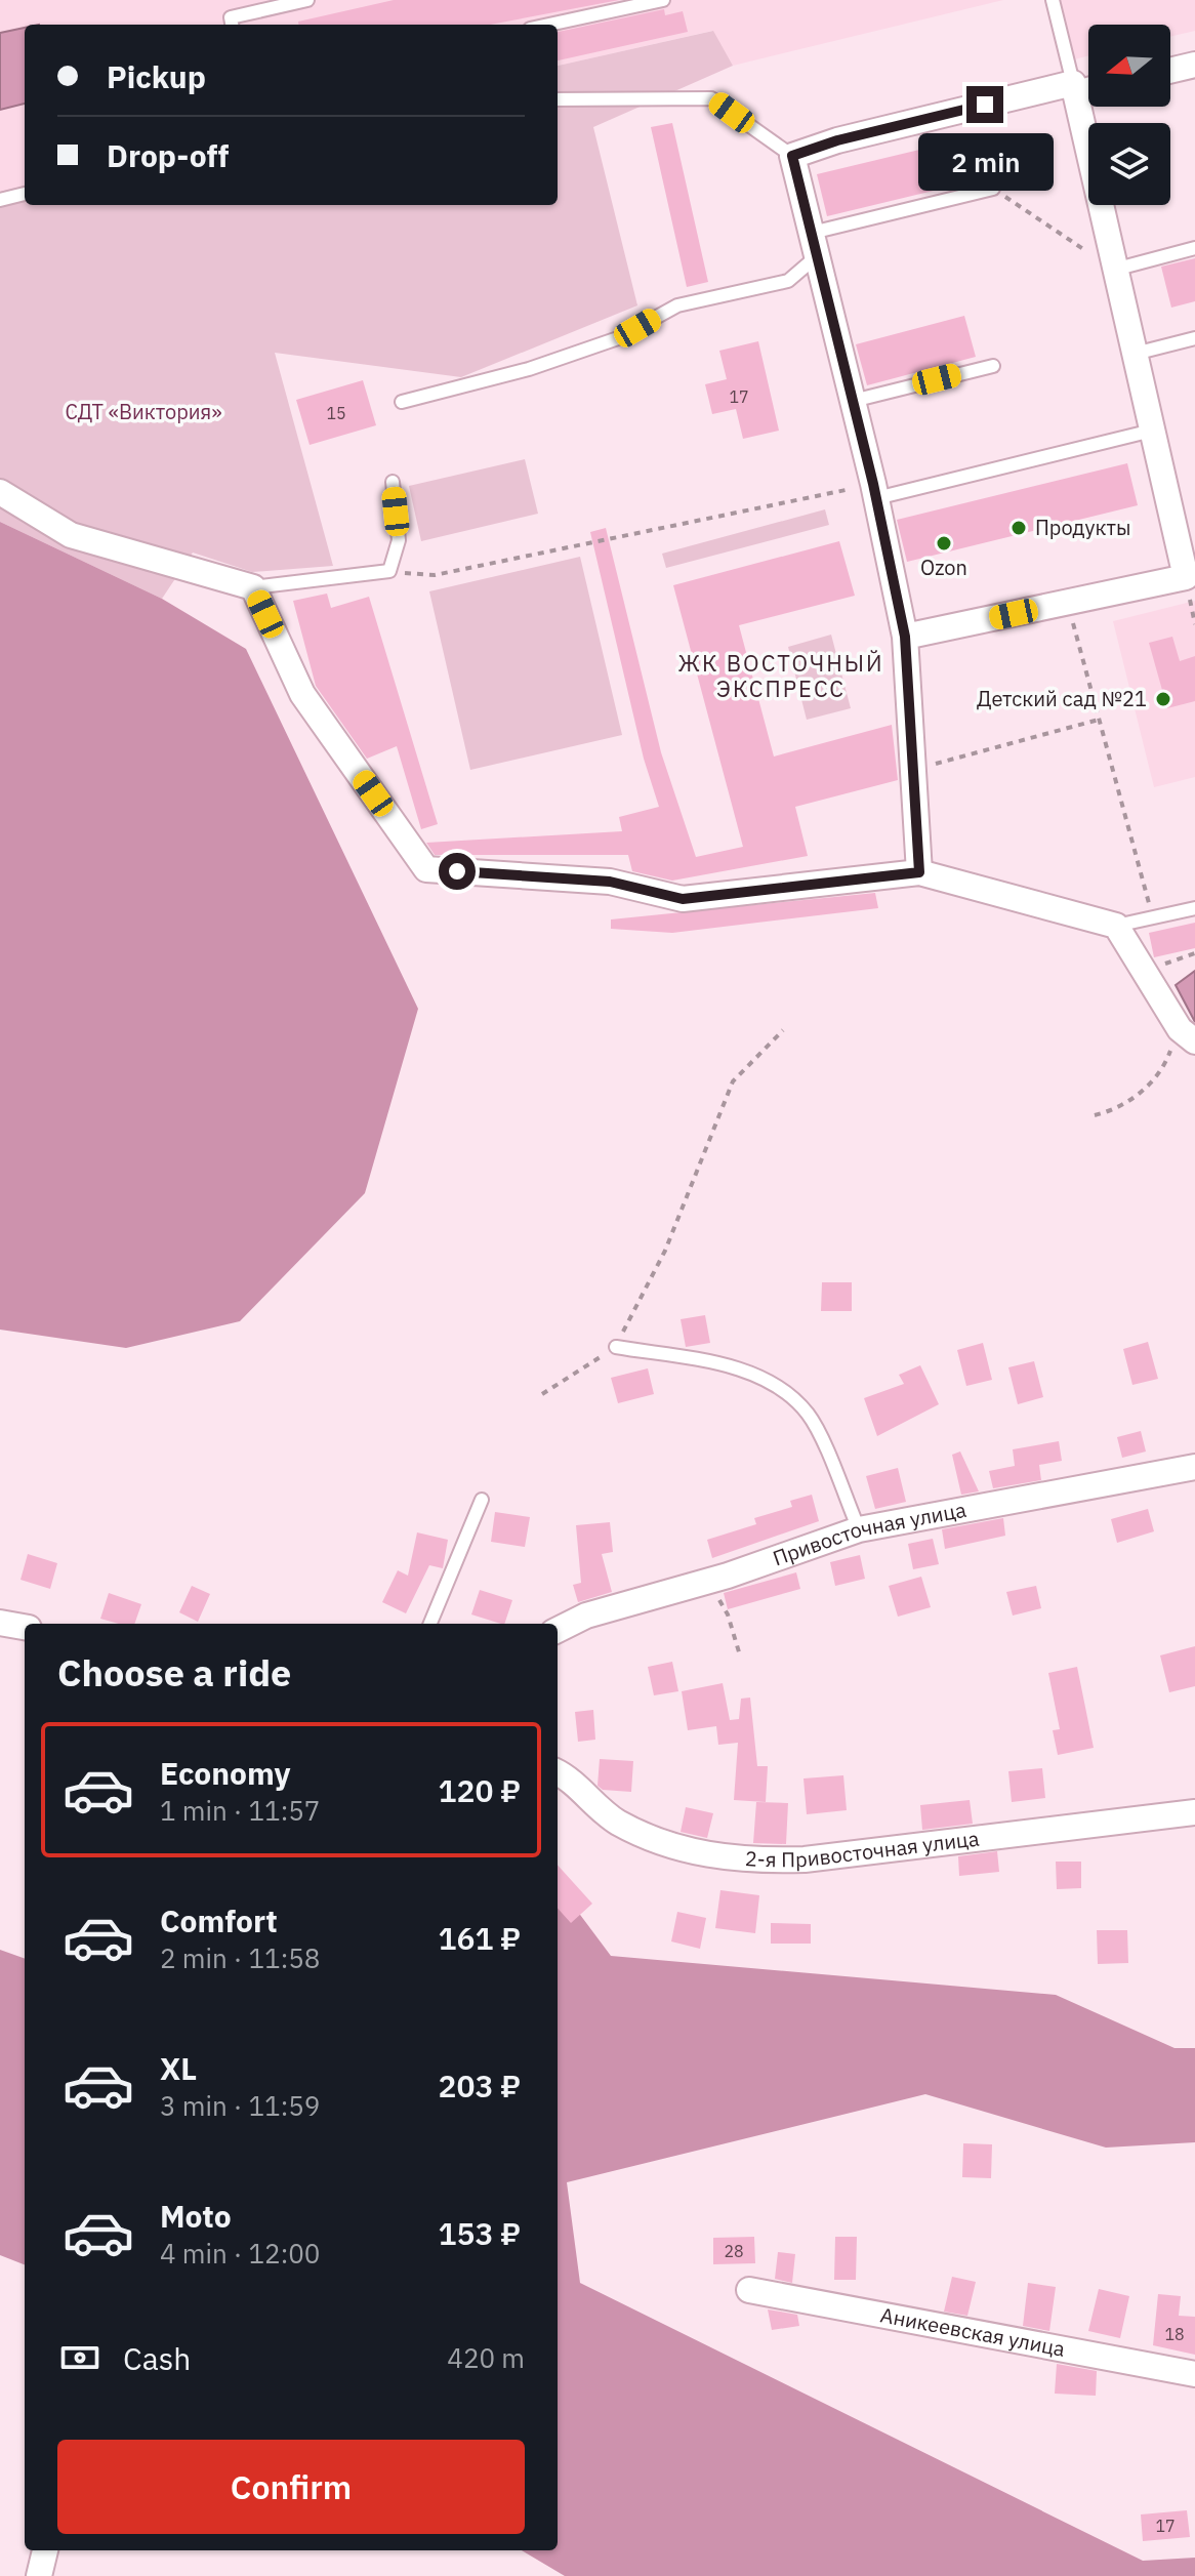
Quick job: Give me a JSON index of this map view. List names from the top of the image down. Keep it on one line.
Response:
{"streets":{"street":["Привосточная улица","2-я Привосточная улица","Аникеевская улица"]},"districts":["ЖК ВОСТОЧНЫЙ ЭКСПРЕСС"],"parks":["СДТ «Виктория»"],"places":["Продукты","Ozon","Детский сад №21"],"house_numbers":["17","15","28","18","17"],"north":"left","page":{"banner":["Pickup","Drop-off"],"bubble":"2 min","heading":"Choose a ride","list":[{"name":"Economy","note":"1 min · 11:57","value":"120 ₽"},{"name":"Comfort","note":"2 min · 11:58","value":"161 ₽"},{"name":"XL","note":"3 min · 11:59","value":"203 ₽"},{"name":"Moto","note":"4 min · 12:00","value":"153 ₽"}],"pay":["Cash","420 m"],"buttons":"Confirm"}}
